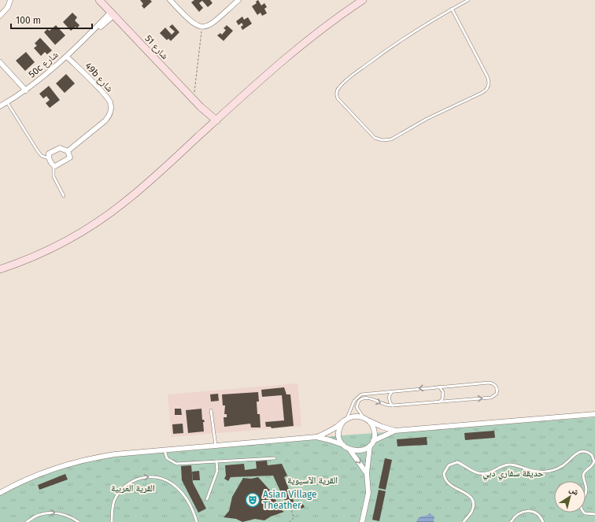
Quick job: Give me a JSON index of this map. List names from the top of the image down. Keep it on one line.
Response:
{"streets":{"street":["شارع 51","50c شارع","49b شارع"]},"crossings":[["شارع 51","50c شارع"],["50c شارع","49b شارع"]],"parks":["حديقة سفاري دبي","القرية الآسيوية","القرية العربية"],"places":{"theatre":["Asian Village Theather"]},"scale_bar":"100 m","north":"top right"}
